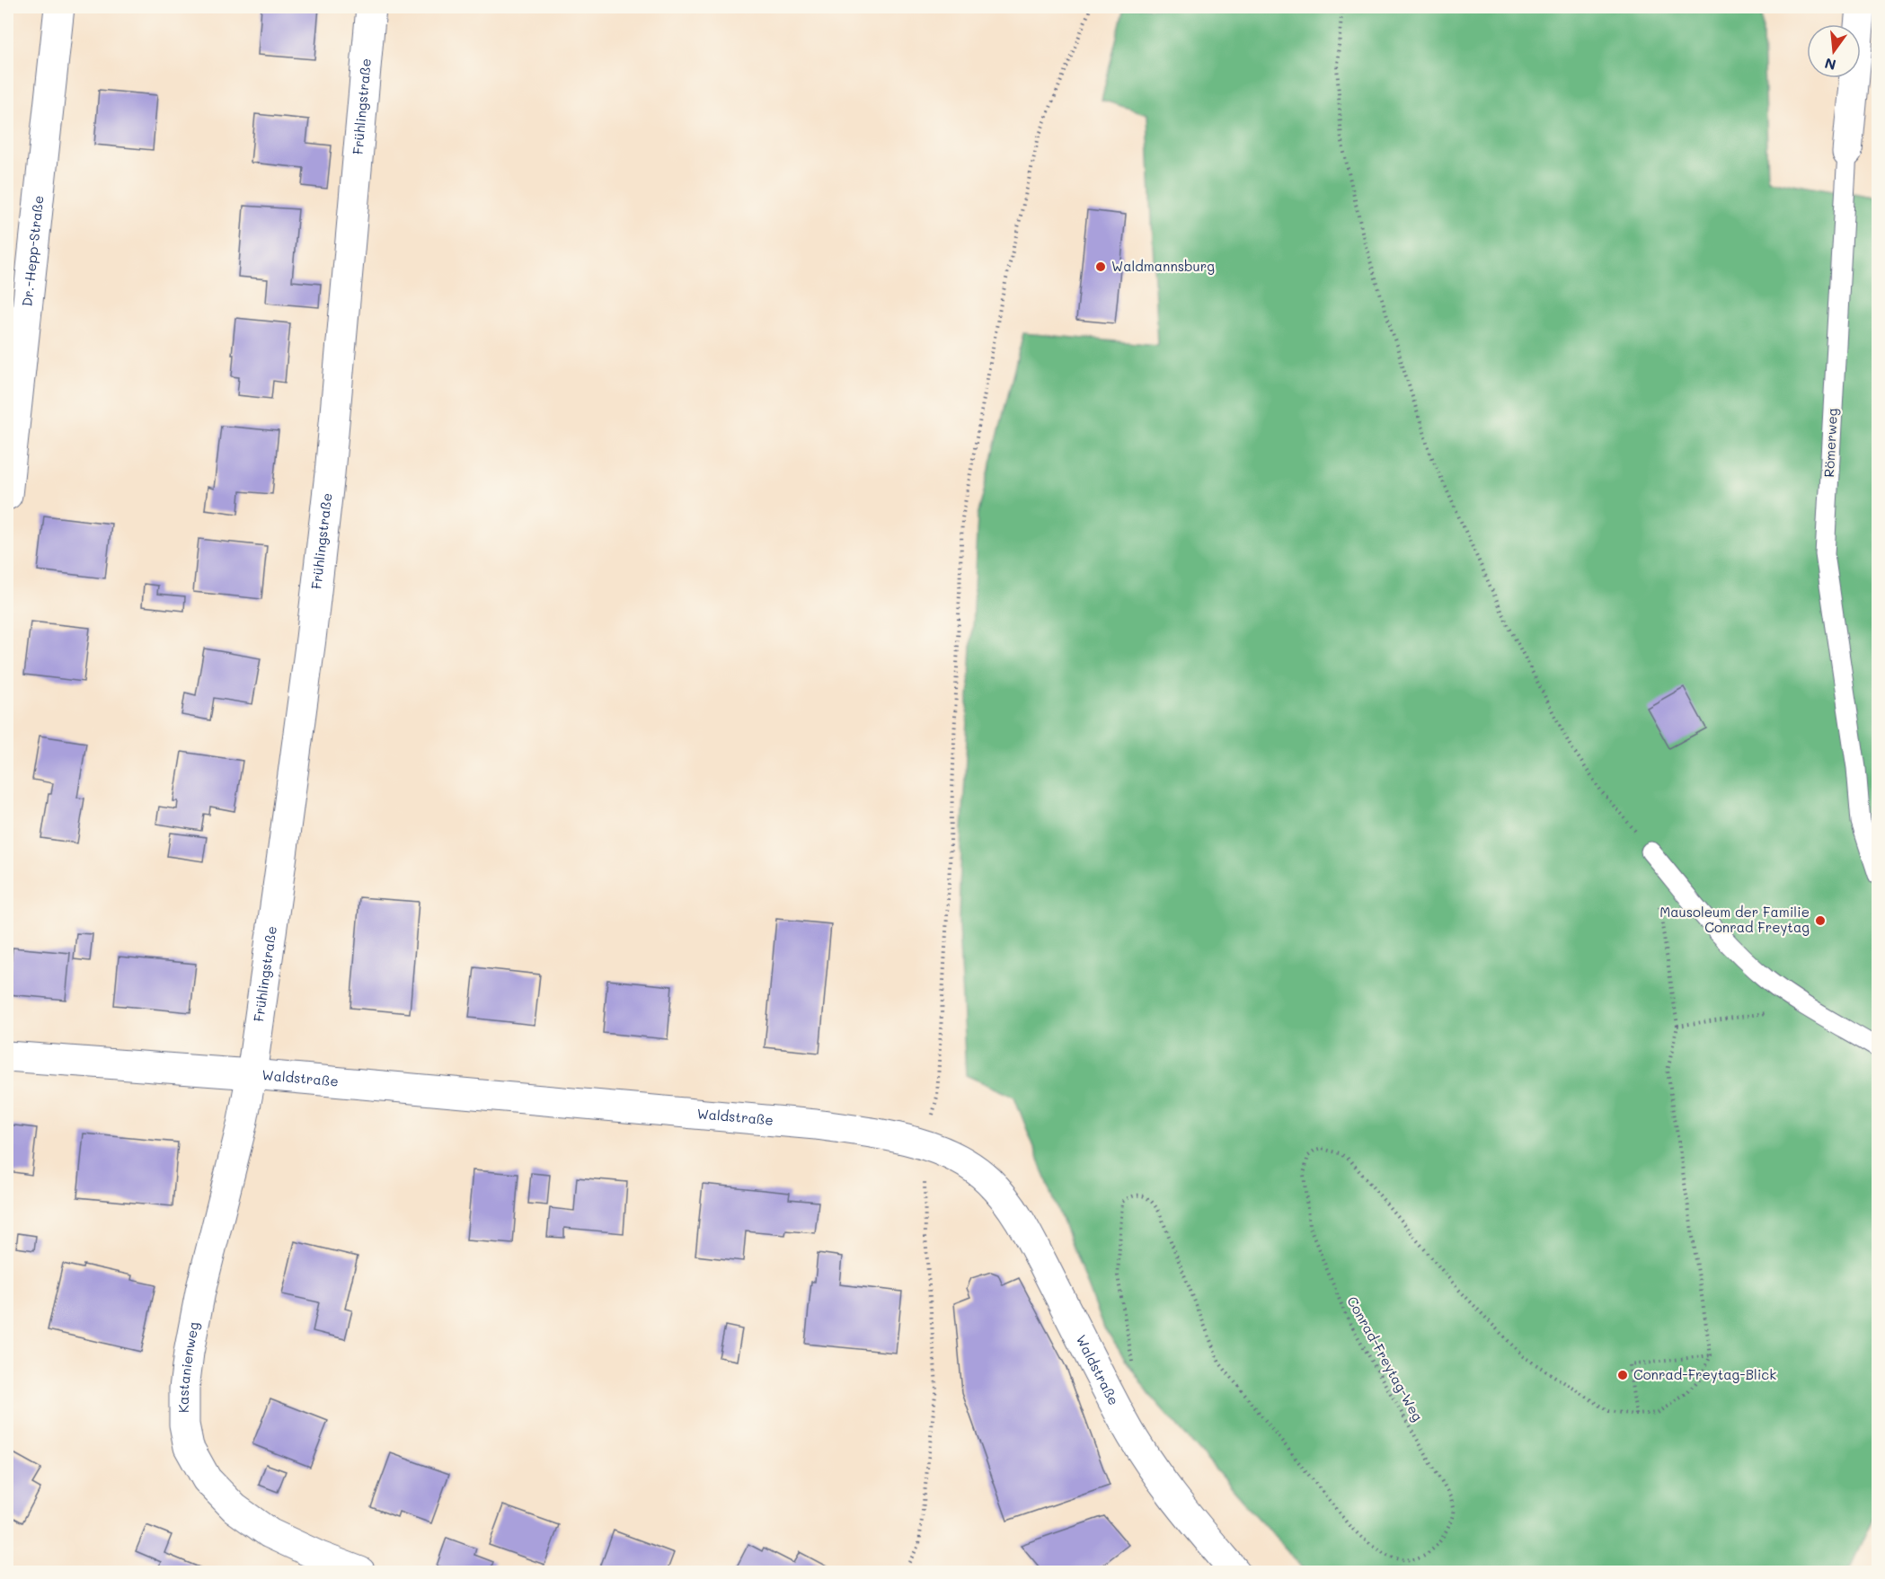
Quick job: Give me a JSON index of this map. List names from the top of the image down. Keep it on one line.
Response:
{"streets":{"street":["Frühlingstraße","Dr.-Hepp-Straße","Römerweg","Waldstraße","Kastanienweg"],"path":["Conrad-Freytag-Weg"]},"crossings":[["Frühlingstraße","Waldstraße"],["Frühlingstraße","Kastanienweg"],["Waldstraße","Kastanienweg"]],"places":["Waldmannsburg","Mausoleum der Familie Conrad Freytag","Conrad-Freytag-Blick"],"north":"bottom"}
